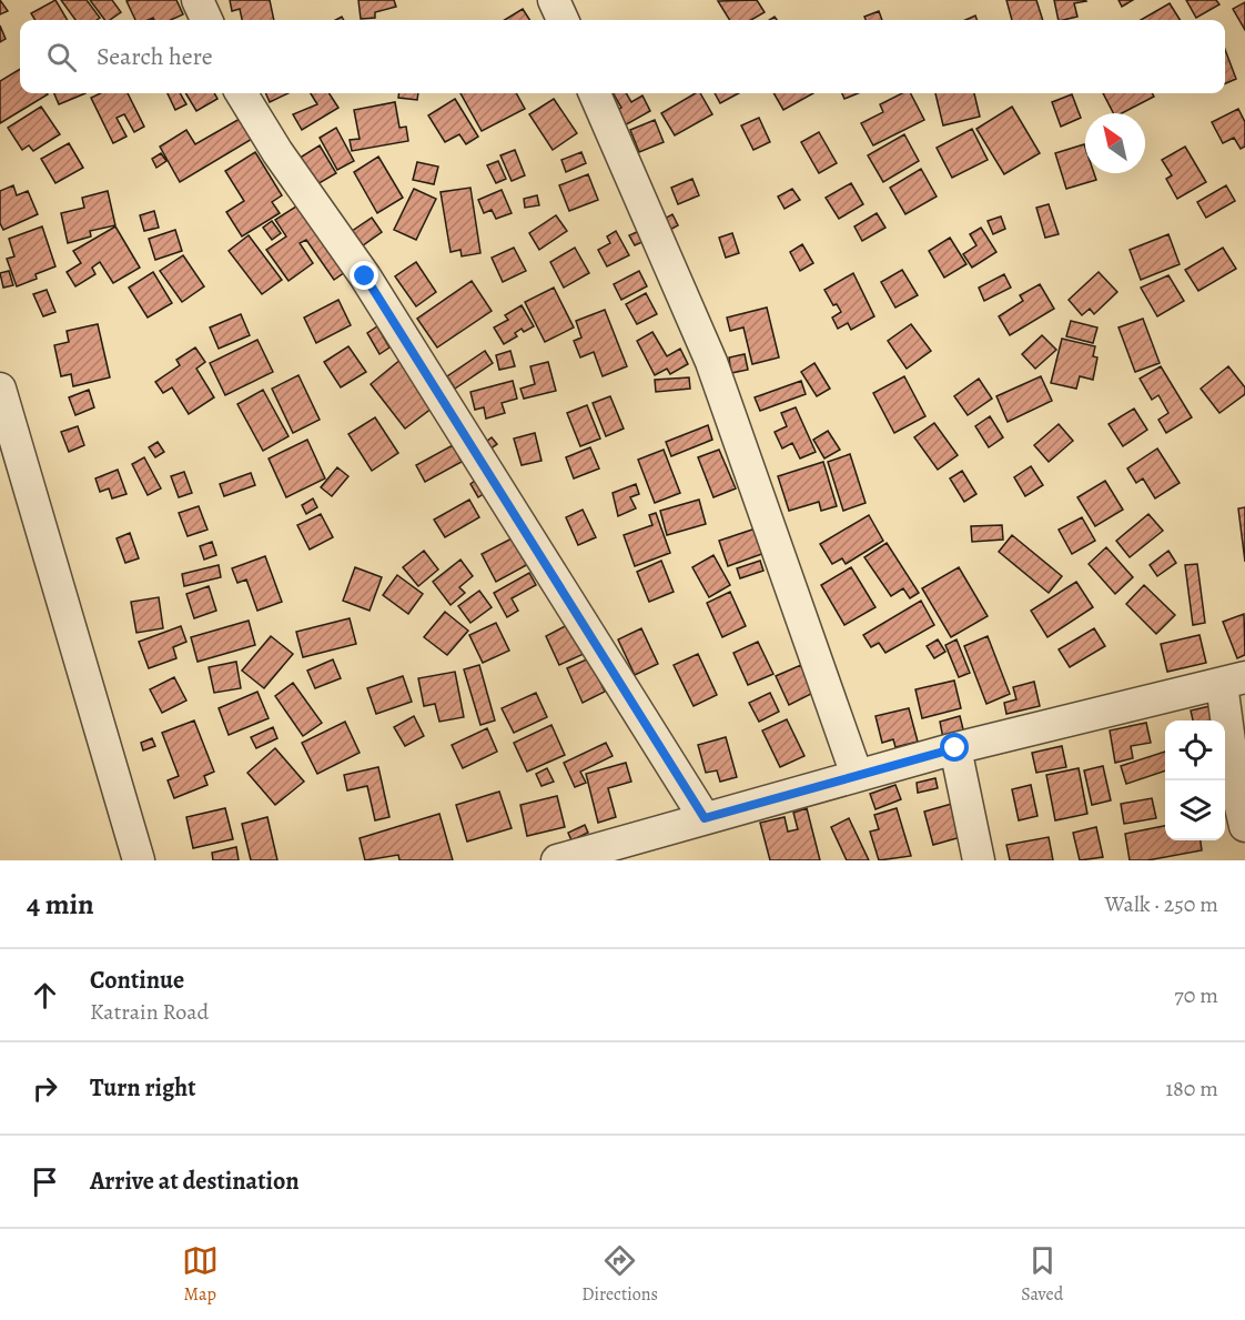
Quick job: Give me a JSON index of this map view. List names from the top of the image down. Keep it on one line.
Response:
{"north":"top left","page":{"search":"Search here","heading":["4 min","Walk · 250 m"],"list":[["Continue","Katrain Road","70 m"],["Turn right","180 m"],"Arrive at destination"],"nav":["Map","Directions","Saved"]}}
